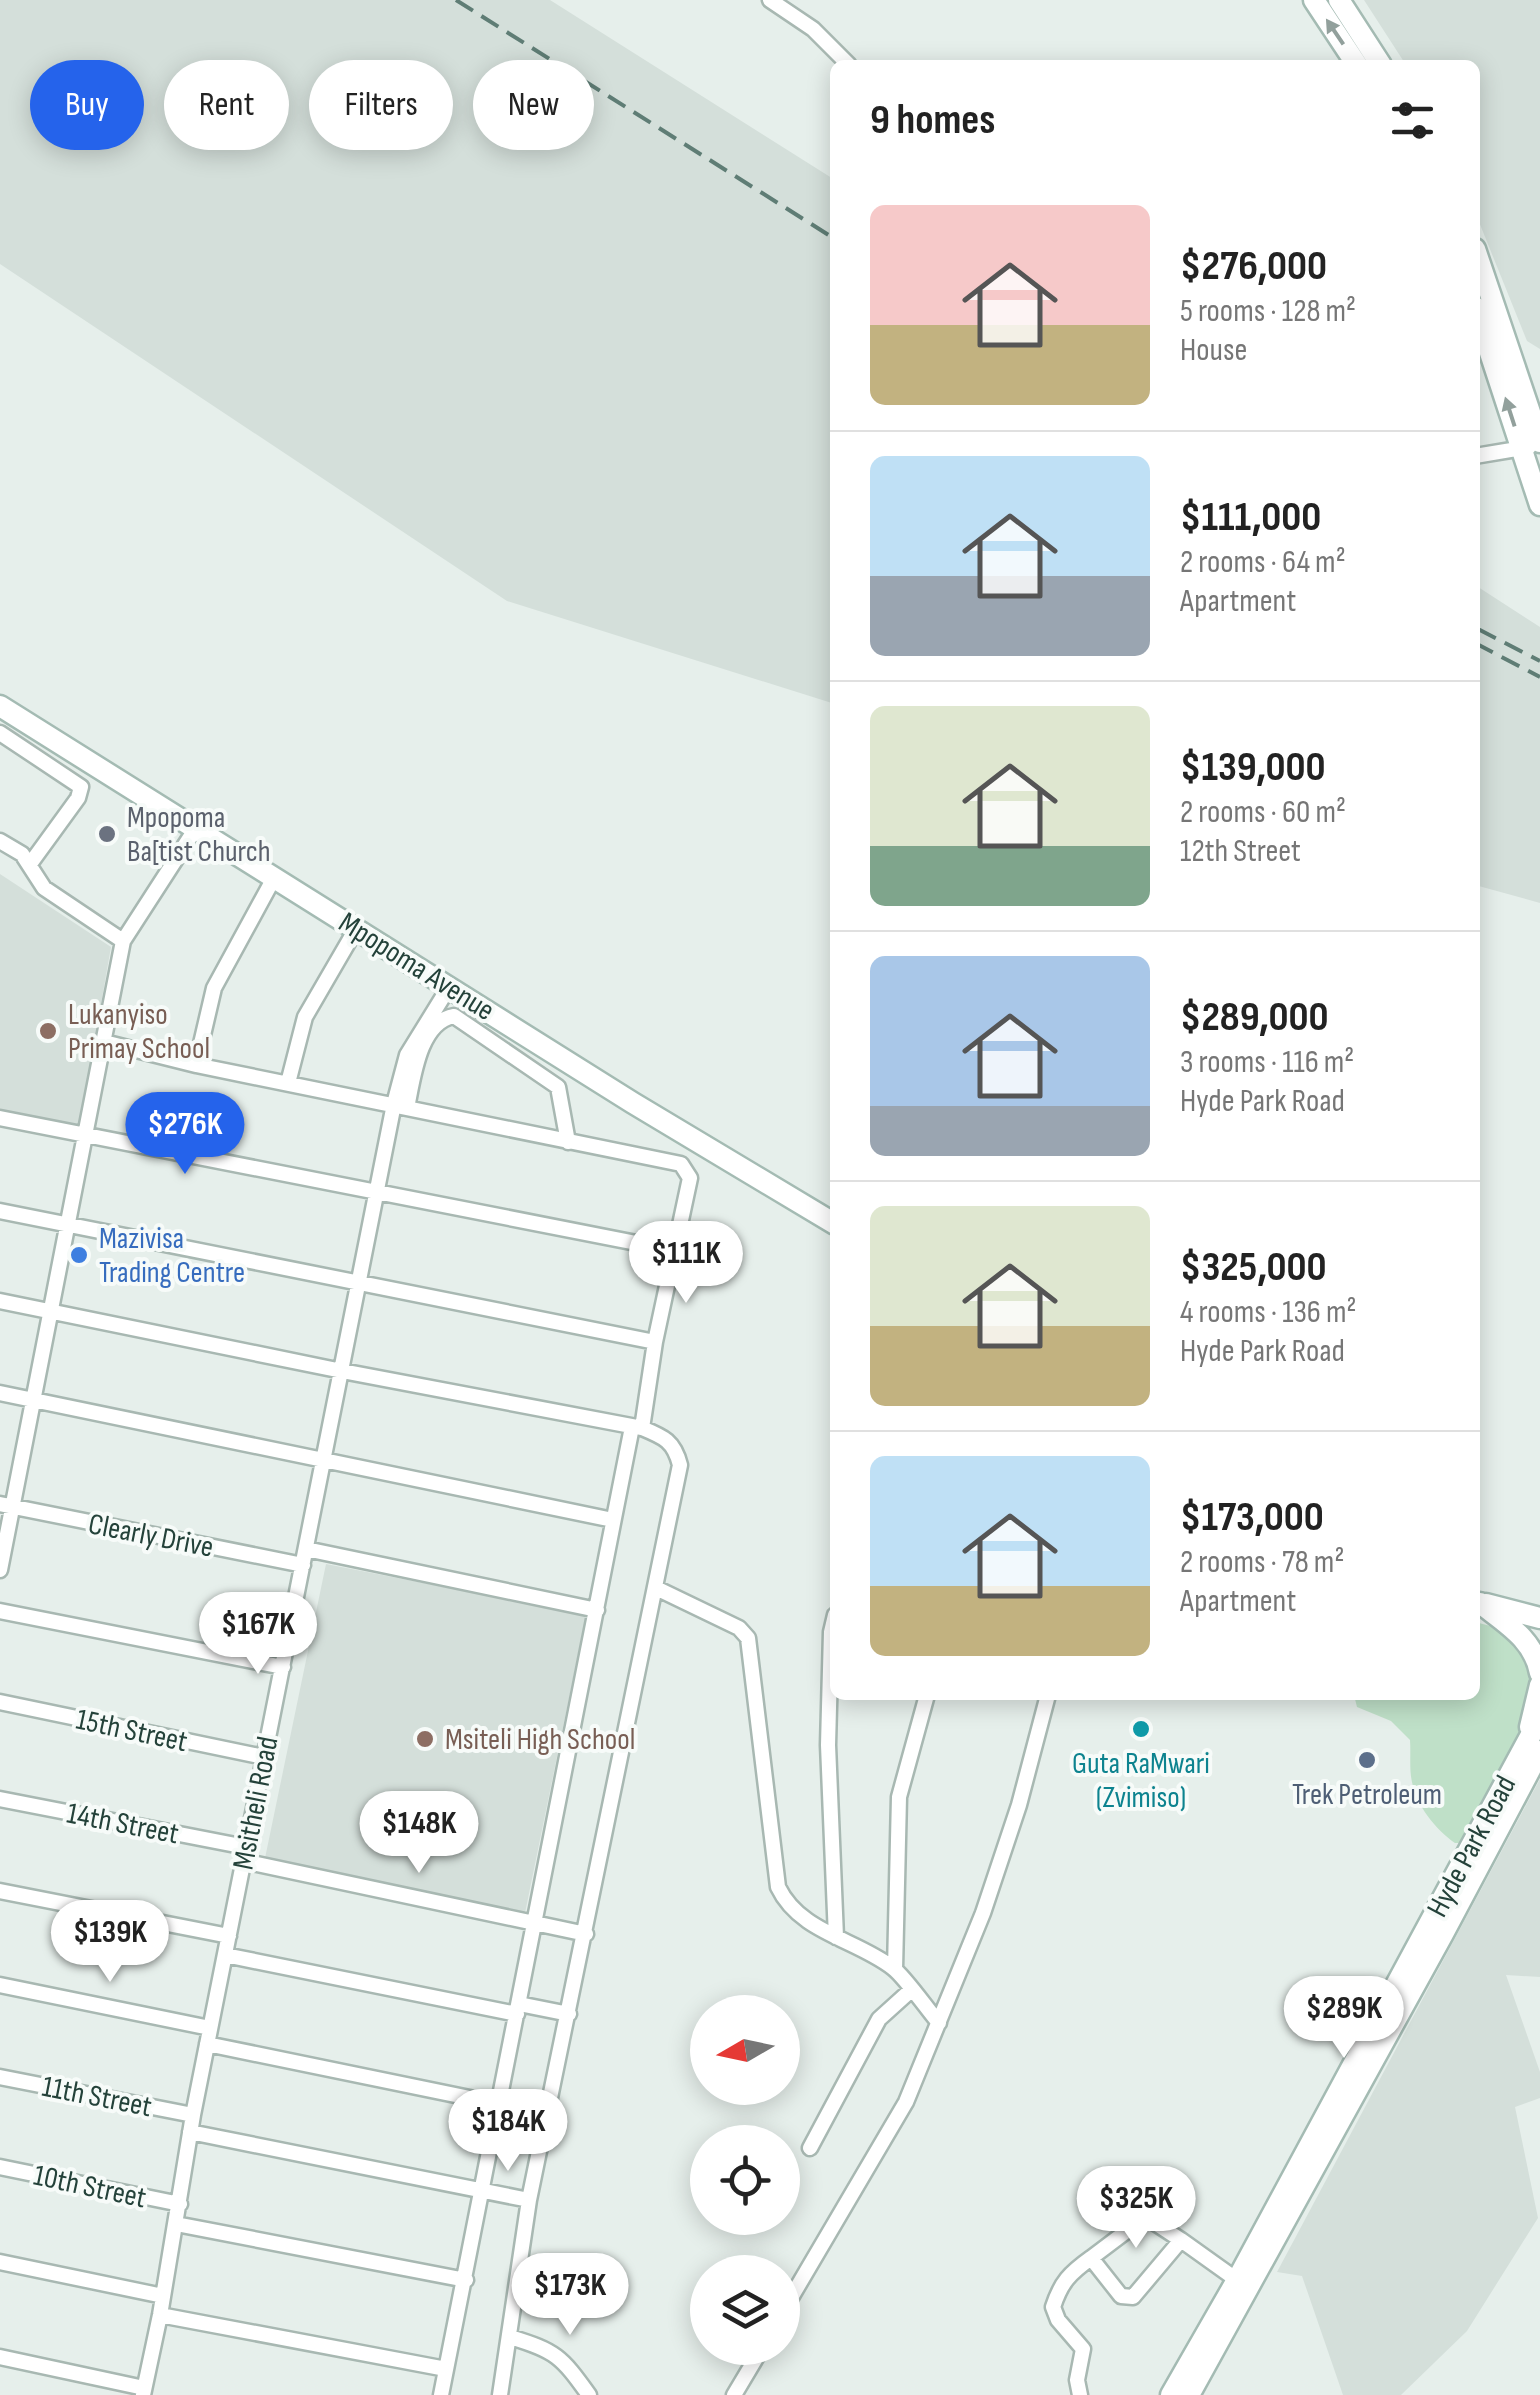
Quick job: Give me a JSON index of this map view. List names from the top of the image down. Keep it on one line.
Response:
{"streets":{"street":["Mpopoma Avenue","Clearly Drive","15th Street","Msitheli Road","14th Street","Hyde Park Road","11th Street","10th Street"]},"crossings":[["Mpopoma Avenue","Msitheli Road"],["Clearly Drive","Msitheli Road"],["15th Street","Msitheli Road"],["Msitheli Road","14th Street"],["Msitheli Road","11th Street"],["Msitheli Road","10th Street"]],"places":["Mpopoma Ba[tist Church","Lukanyiso Primay School","Mazivisa Trading Centre","Guta RaMwari (Zvimiso)","Msiteli High School","Trek Petroleum"],"north":"left","page":{"chip":["Buy","Rent","Filters","New"],"heading":"9 homes","list":[{"name":"$276,000","note":"5 rooms · 128 m² · House"},{"name":"$111,000","note":"2 rooms · 64 m² · Apartment"},{"name":"$139,000","note":"2 rooms · 60 m² · 12th Street"},{"name":"$289,000","note":"3 rooms · 116 m² · Hyde Park Road"},{"name":"$325,000","note":"4 rooms · 136 m² · Hyde Park Road"},{"name":"$173,000","note":"2 rooms · 78 m² · Apartment"}],"price":["$276K","$111K","$167K","$148K","$139K","$289K","$184K","$325K","$173K"]}}
